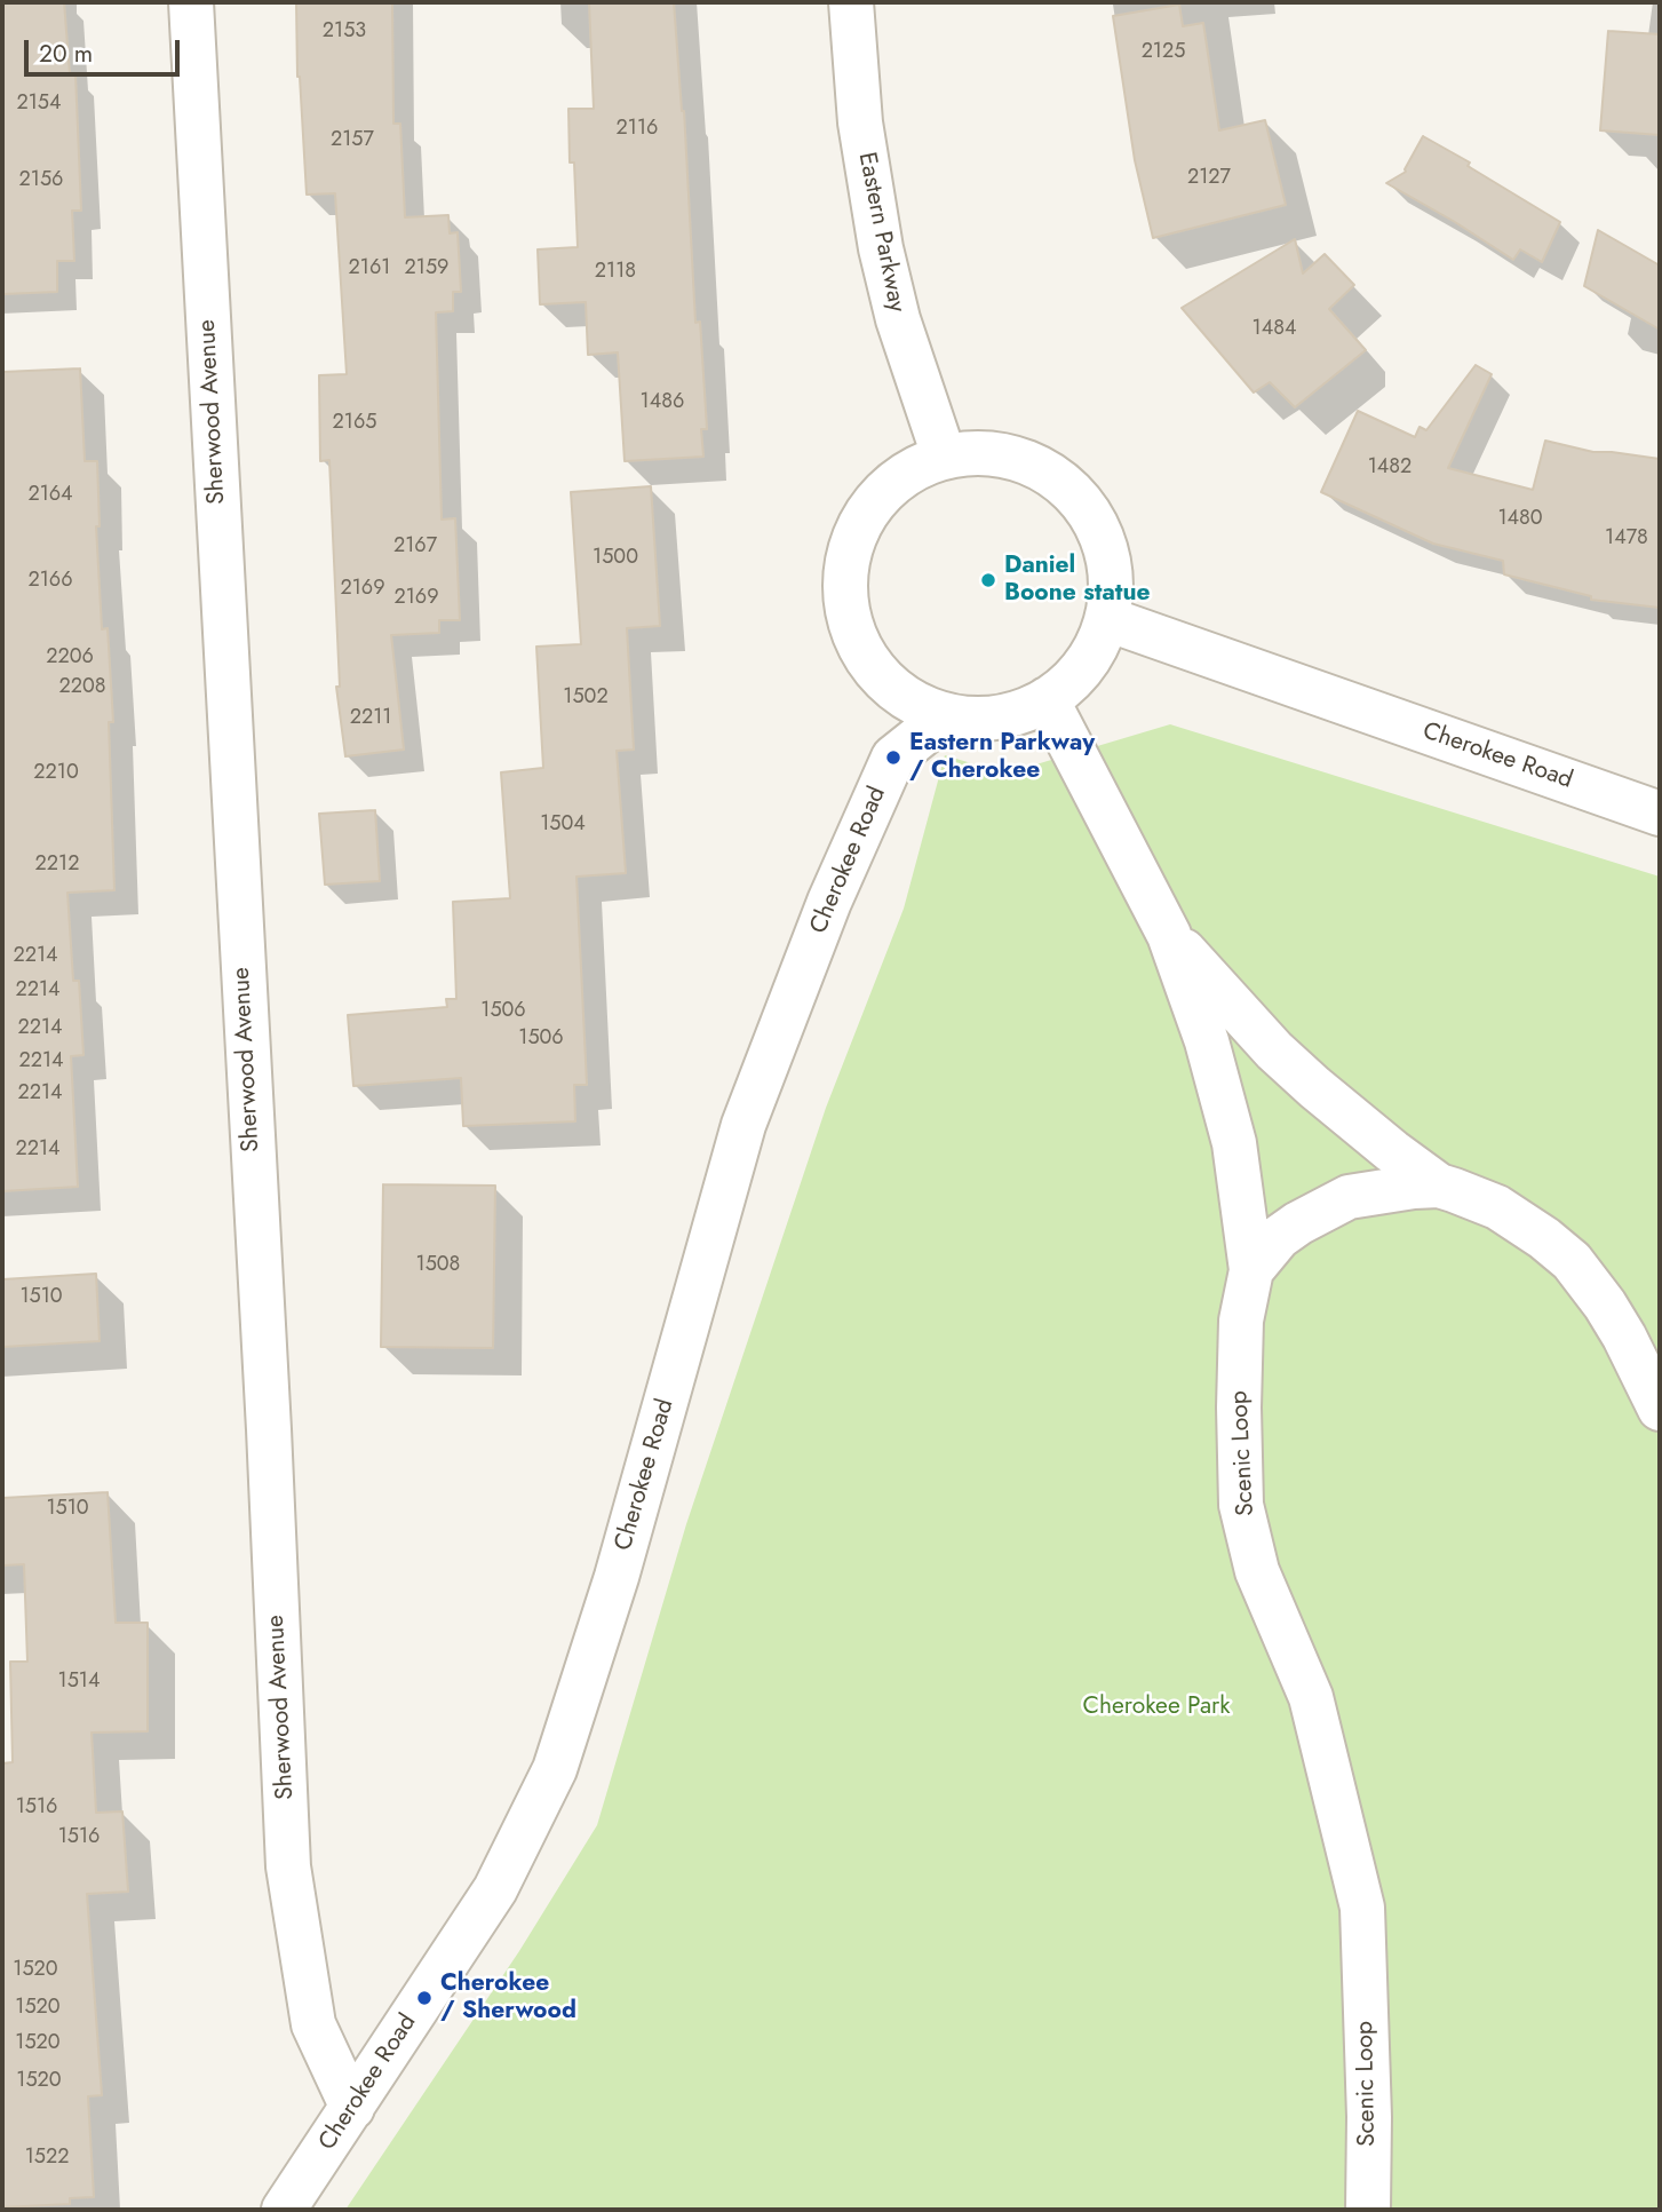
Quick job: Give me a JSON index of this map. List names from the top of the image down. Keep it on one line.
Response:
{"streets":{"street":["Eastern Parkway","Sherwood Avenue","Cherokee Road","Scenic Loop"]},"crossings":[["Eastern Parkway","Cherokee Road"],["Sherwood Avenue","Cherokee Road"]],"parks":["Cherokee Park"],"places":["Daniel Boone statue","Eastern Parkway / Cherokee","Cherokee / Sherwood"],"house_numbers":["2153","2125","2154","2116","2157","2127","2156","2161","2159","2118","1484","1486","2165","1482","2164","1480","1478","2167","1500","2166","2169","2169","2206","2208","1502","2211","2210","1504","2212","2214","2214","1506","2214","1506","2214","2214","2214","1508","1510","1510","1514","1516","1516","1520","1520","1520","1520","1522"],"scale_bar":"20 m"}
